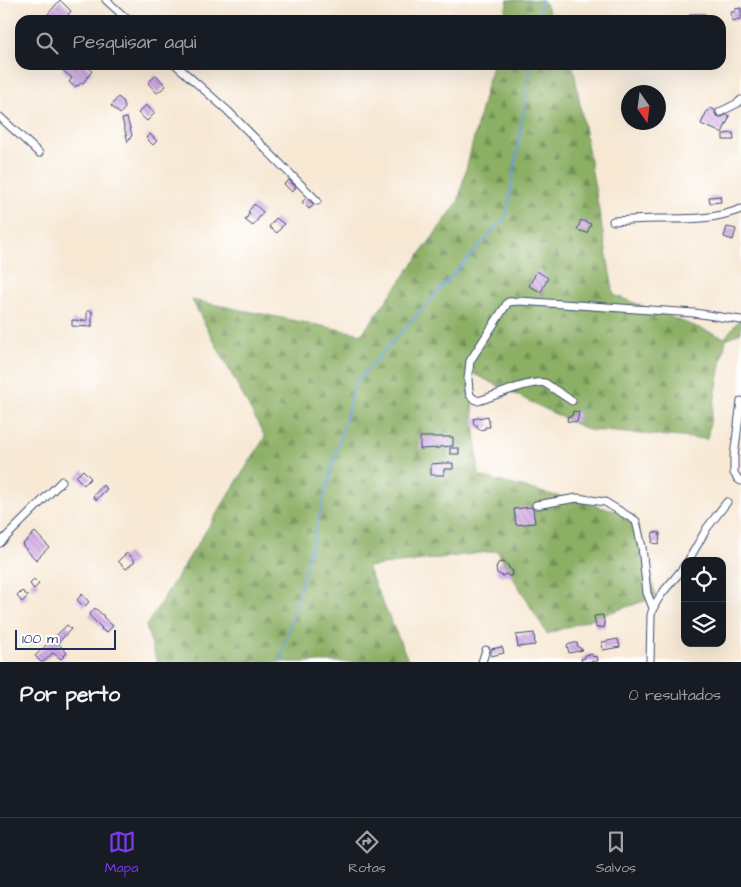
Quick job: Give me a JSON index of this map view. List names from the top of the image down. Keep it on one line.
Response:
{"scale_bar":"100 m","north":"bottom","page":{"search":"Pesquisar aqui","scale":"100 m","heading":["Por perto","0 resultados"],"nav":["Mapa","Rotas","Salvos"]}}
